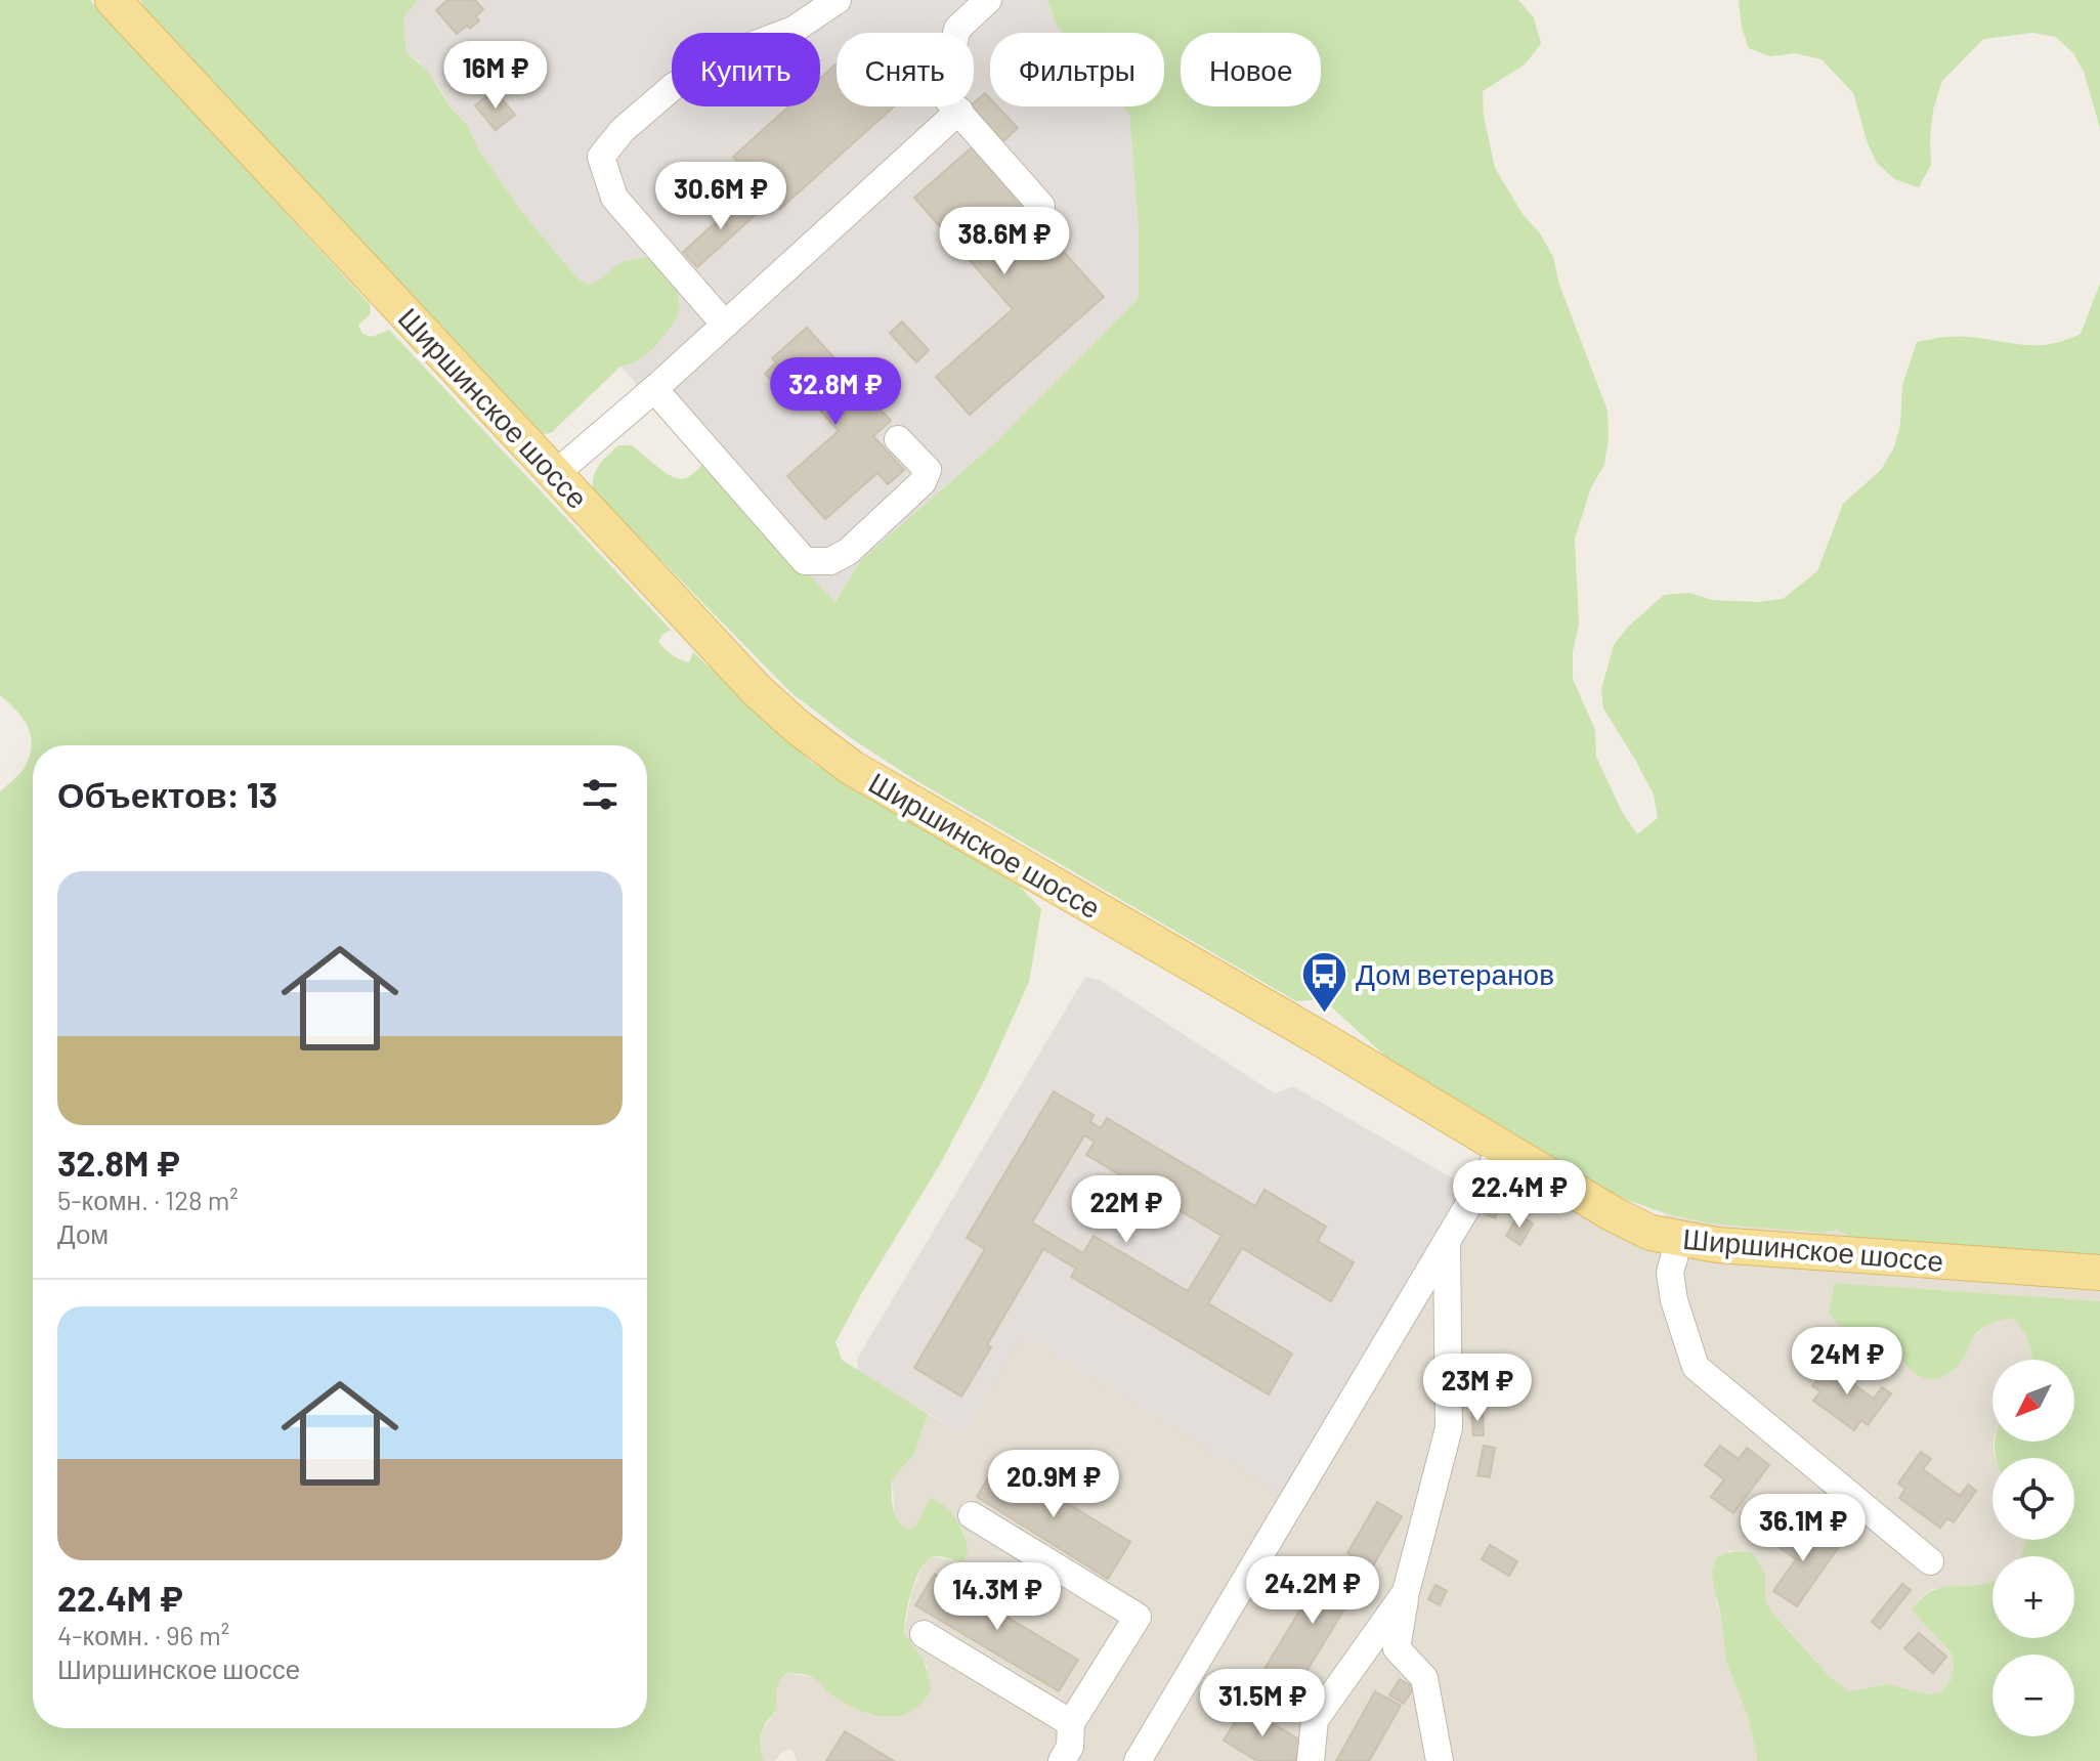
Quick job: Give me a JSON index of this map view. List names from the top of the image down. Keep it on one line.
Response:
{"streets":{"main road":["Ширшинское шоссе"]},"places":{"bus stop":["Дом ветеранов"]},"north":"bottom left","page":{"chip":["Купить","Снять","Фильтры","Новое"],"price":["16M ₽","30.6M ₽","38.6M ₽","32.8M ₽","22.4M ₽","22M ₽","24M ₽","23M ₽","20.9M ₽","36.1M ₽","24.2M ₽","14.3M ₽","31.5M ₽"],"heading":"Объектов: 13","list":[{"name":"32.8M ₽","note":"5-комн. · 128 m² · Дом"},{"name":"22.4M ₽","note":"4-комн. · 96 m² · Ширшинское шоссе"}],"map_buttons":["+","−"]}}
